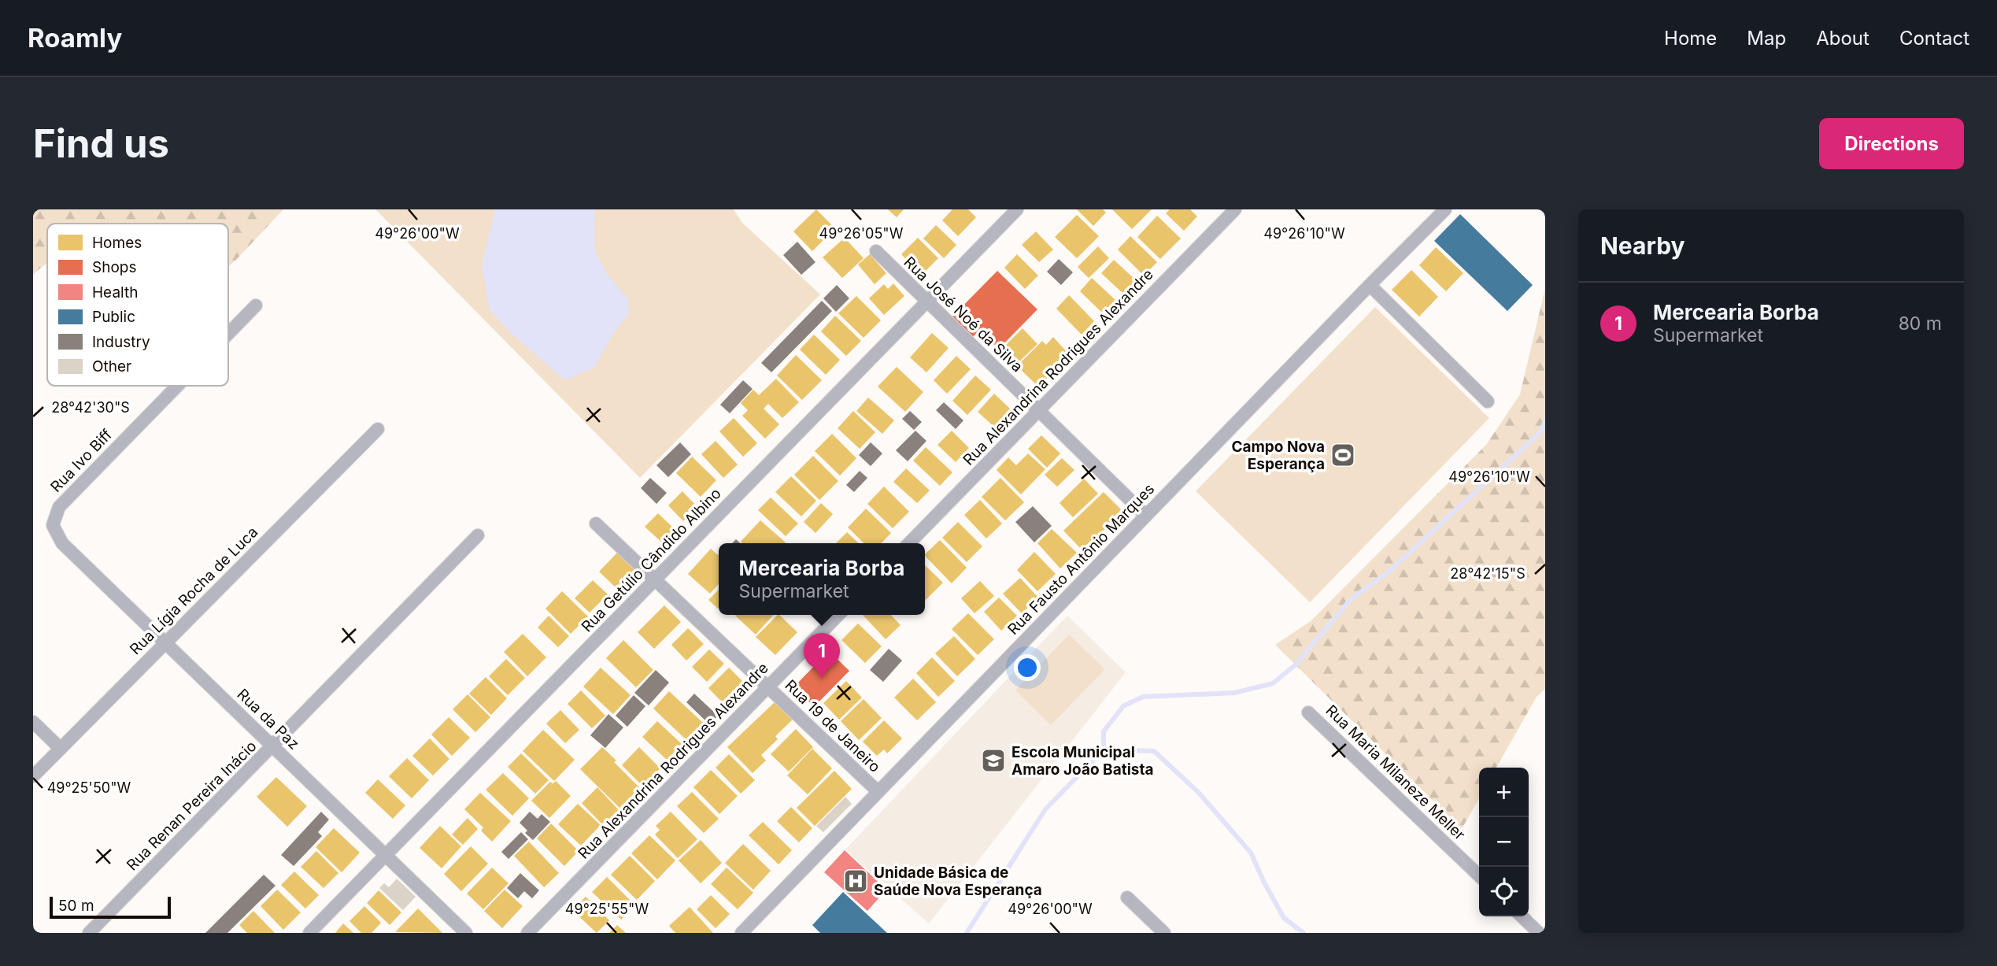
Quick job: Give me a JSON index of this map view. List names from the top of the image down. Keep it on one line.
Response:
{"streets":{"street":["Rua José Noé da Silva","Rua Alexandrina Rodrigues Alexandre","Rua Ivo Biff","Rua Fausto Antônio Marques","Rua Getúlio Cândido Albino","Rua Lígia Rocha de Luca","Rua da Paz","Rua 19 de Janeiro","Rua Maria Milaneze Meller","Rua Renan Pereira Inácio"]},"crossings":[["Rua José Noé da Silva","Rua Alexandrina Rodrigues Alexandre"],["Rua José Noé da Silva","Rua Fausto Antônio Marques"],["Rua José Noé da Silva","Rua Getúlio Cândido Albino"],["Rua Alexandrina Rodrigues Alexandre","Rua 19 de Janeiro"],["Rua Ivo Biff","Rua da Paz"],["Rua Fausto Antônio Marques","Rua 19 de Janeiro"],["Rua Getúlio Cândido Albino","Rua da Paz"],["Rua Getúlio Cândido Albino","Rua 19 de Janeiro"],["Rua Lígia Rocha de Luca","Rua da Paz"],["Rua da Paz","Rua Renan Pereira Inácio"]],"places":{"sports":["Campo Nova Esperança"],"school or university":["Escola Municipal Amaro João Batista"],"hospital":["Unidade Básica de Saúde Nova Esperança"]},"legend":["Homes","Shops","Health","Public","Industry","Other"],"scale_bar":"50 m","page":{"header":"Roamly","nav":["Home","Map","About","Contact"],"buttons":"Directions","title":"Find us","heading":"Nearby","list":[{"mark":"1","name":"Mercearia Borba","note":"Supermarket","value":"80 m"}],"popup":["Mercearia Borba","Supermarket"],"pins":"1","map_buttons":["+","−"],"scale":"50 m"},"coordinates":["49°26'00\"W","49°26'05\"W","49°26'10\"W","28°42'30\"S","28°42'15\"S","49°25'50\"W","49°25'55\"W"]}
